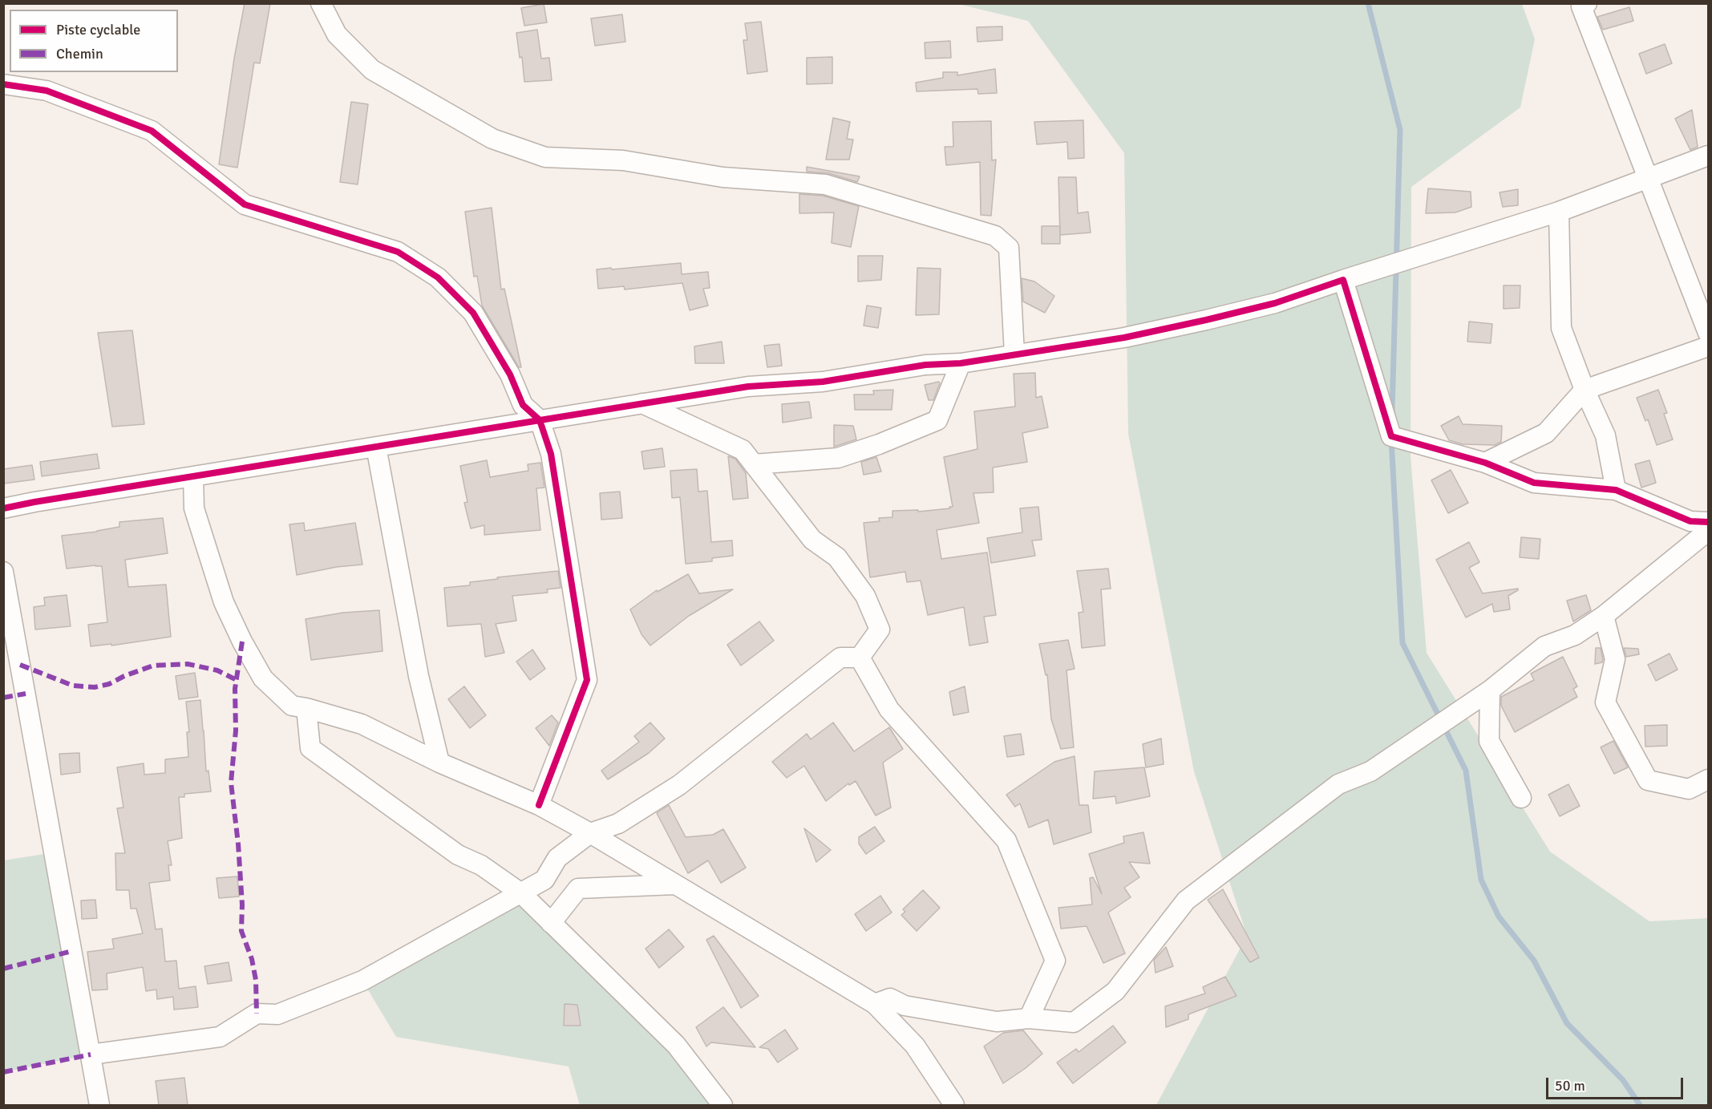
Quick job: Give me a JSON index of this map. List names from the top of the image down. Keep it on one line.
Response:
{"legend":["Piste cyclable","Chemin"],"scale_bar":"50 m"}
